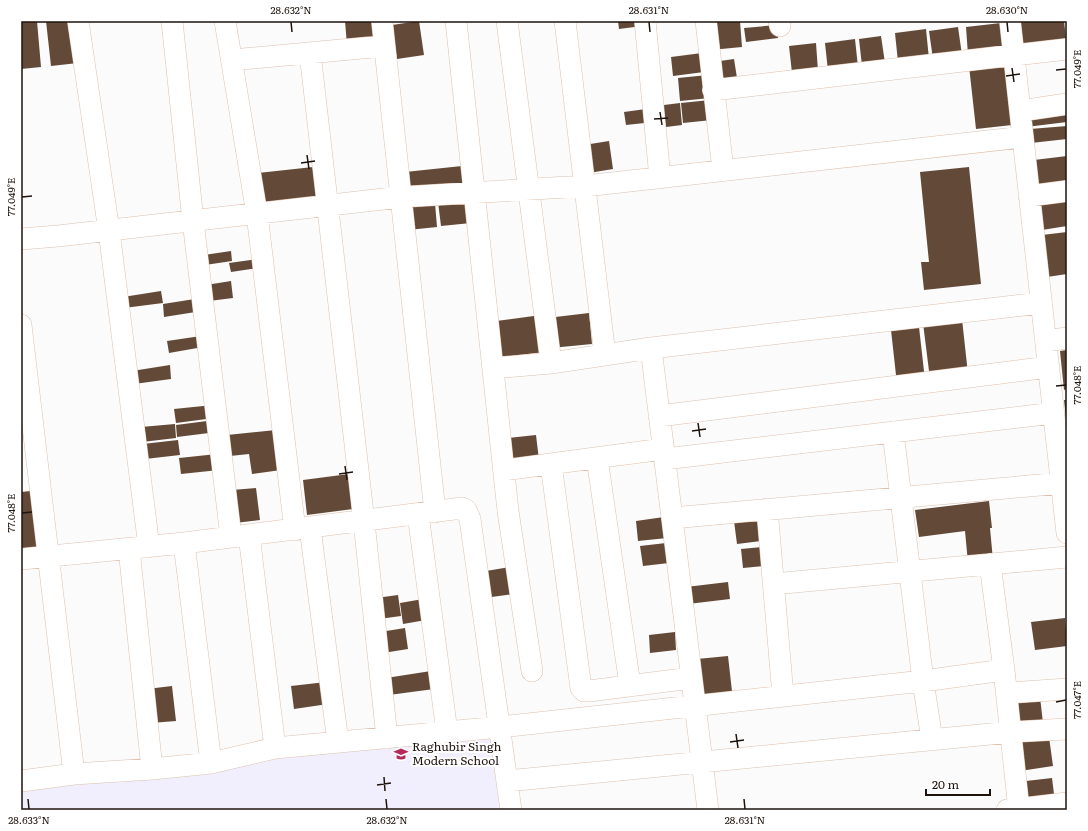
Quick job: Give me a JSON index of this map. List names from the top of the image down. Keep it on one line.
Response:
{"places":{"school or university":["Raghubir Singh Modern School"]},"scale_bar":"20 m","coordinates":["28.632°N","28.631°N","28.630°N","77.049°E","77.048°E","77.047°E","28.633°N"]}
